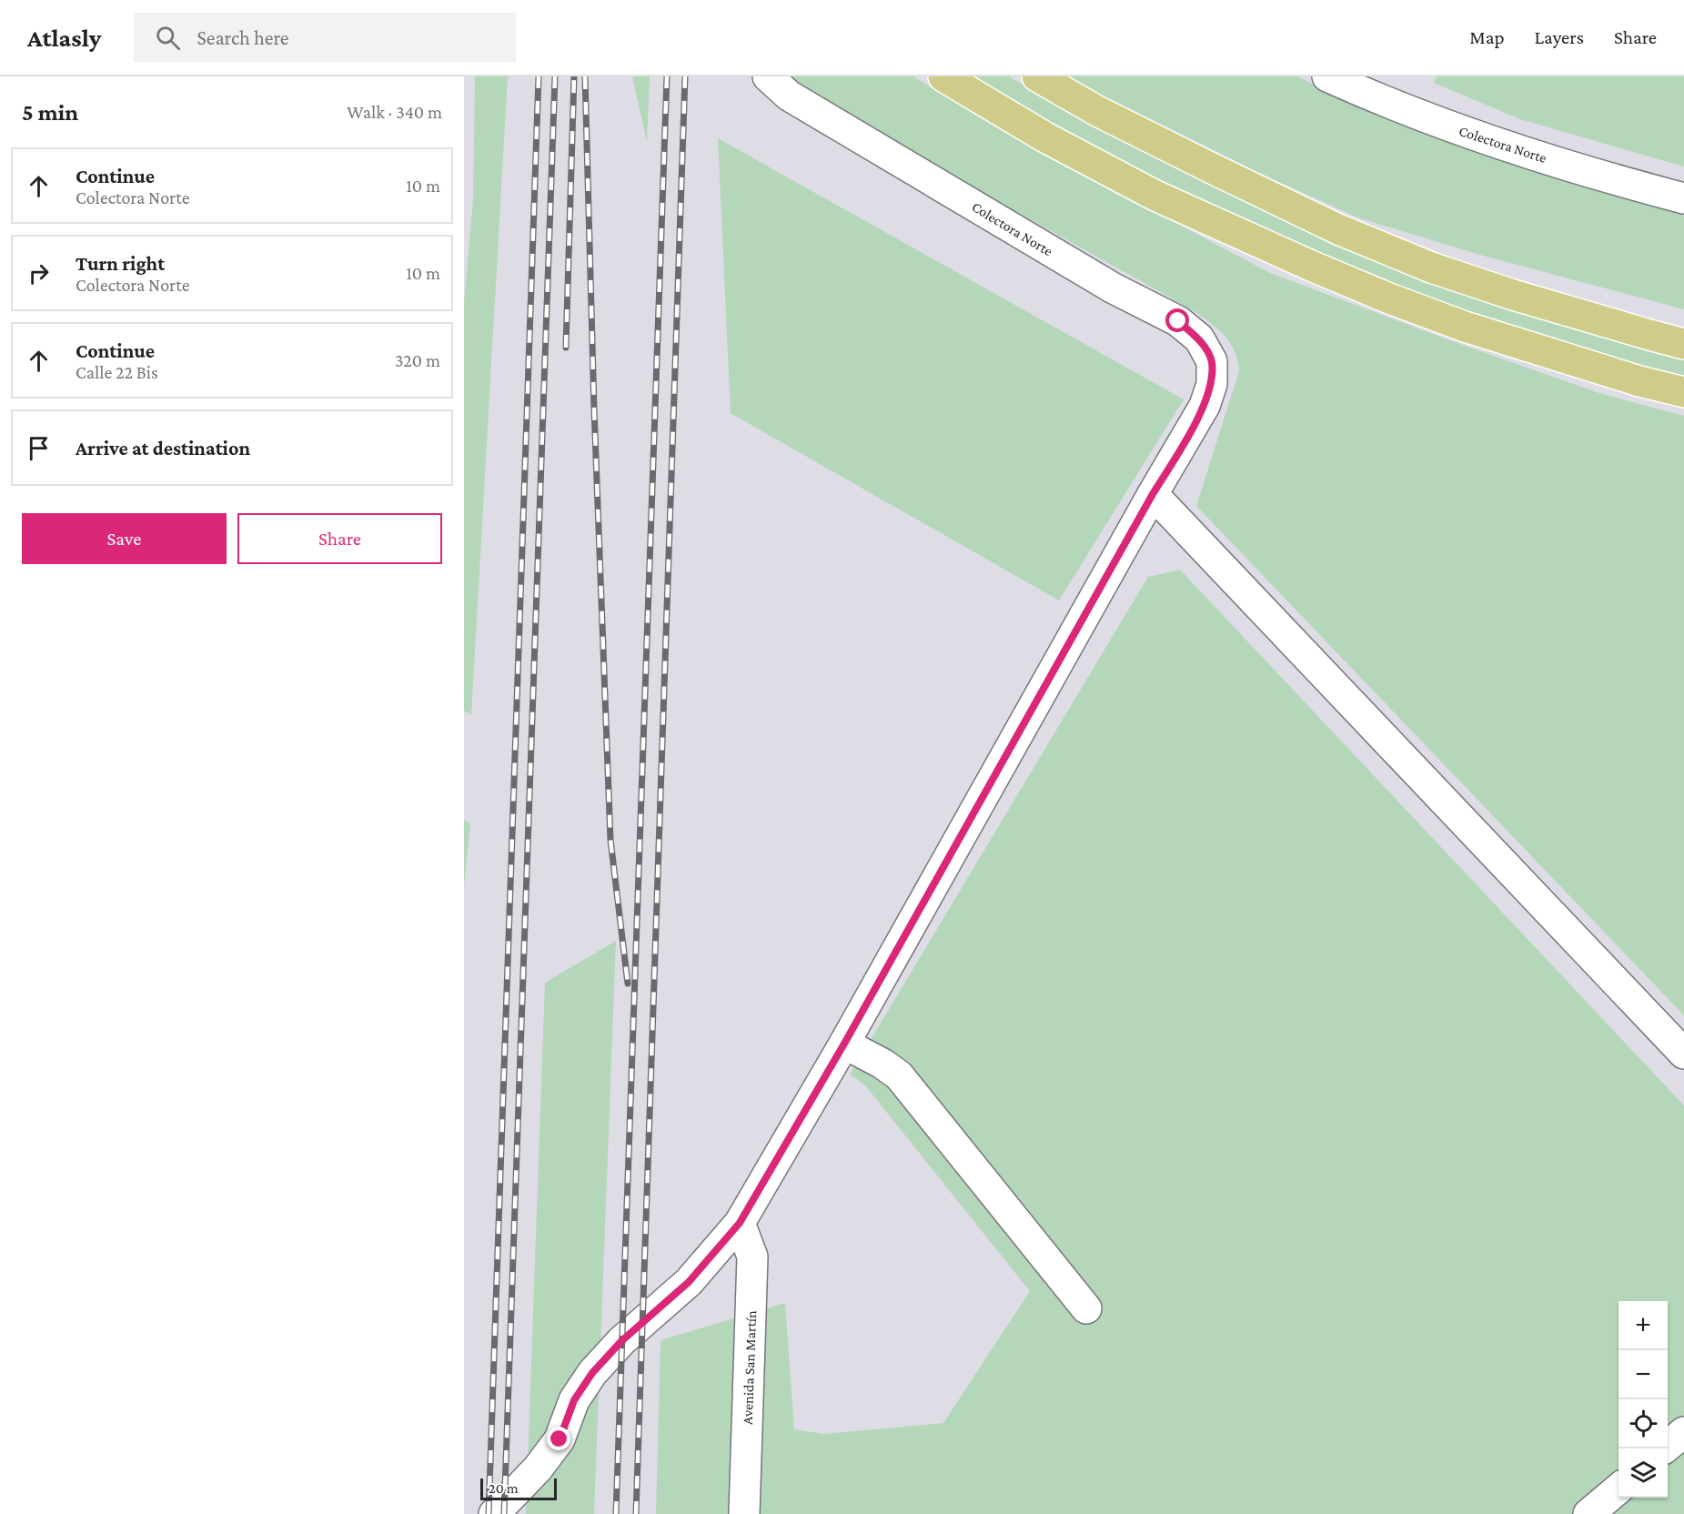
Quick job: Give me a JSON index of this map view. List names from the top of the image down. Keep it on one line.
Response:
{"streets":{"street":["Colectora Norte","Avenida San Martín"]},"crossings":[["Colectora Norte","Avenida San Martín"]],"scale_bar":"20 m","page":{"header":"Atlasly","search":"Search here","nav":["Map","Layers","Share"],"heading":["5 min","Walk · 340 m"],"list":[["Continue","Colectora Norte","10 m"],["Turn right","Colectora Norte","10 m"],["Continue","Calle 22 Bis","320 m"],"Arrive at destination"],"buttons":["Save","Share"],"map_buttons":["+","−"],"scale":"20 m"}}
